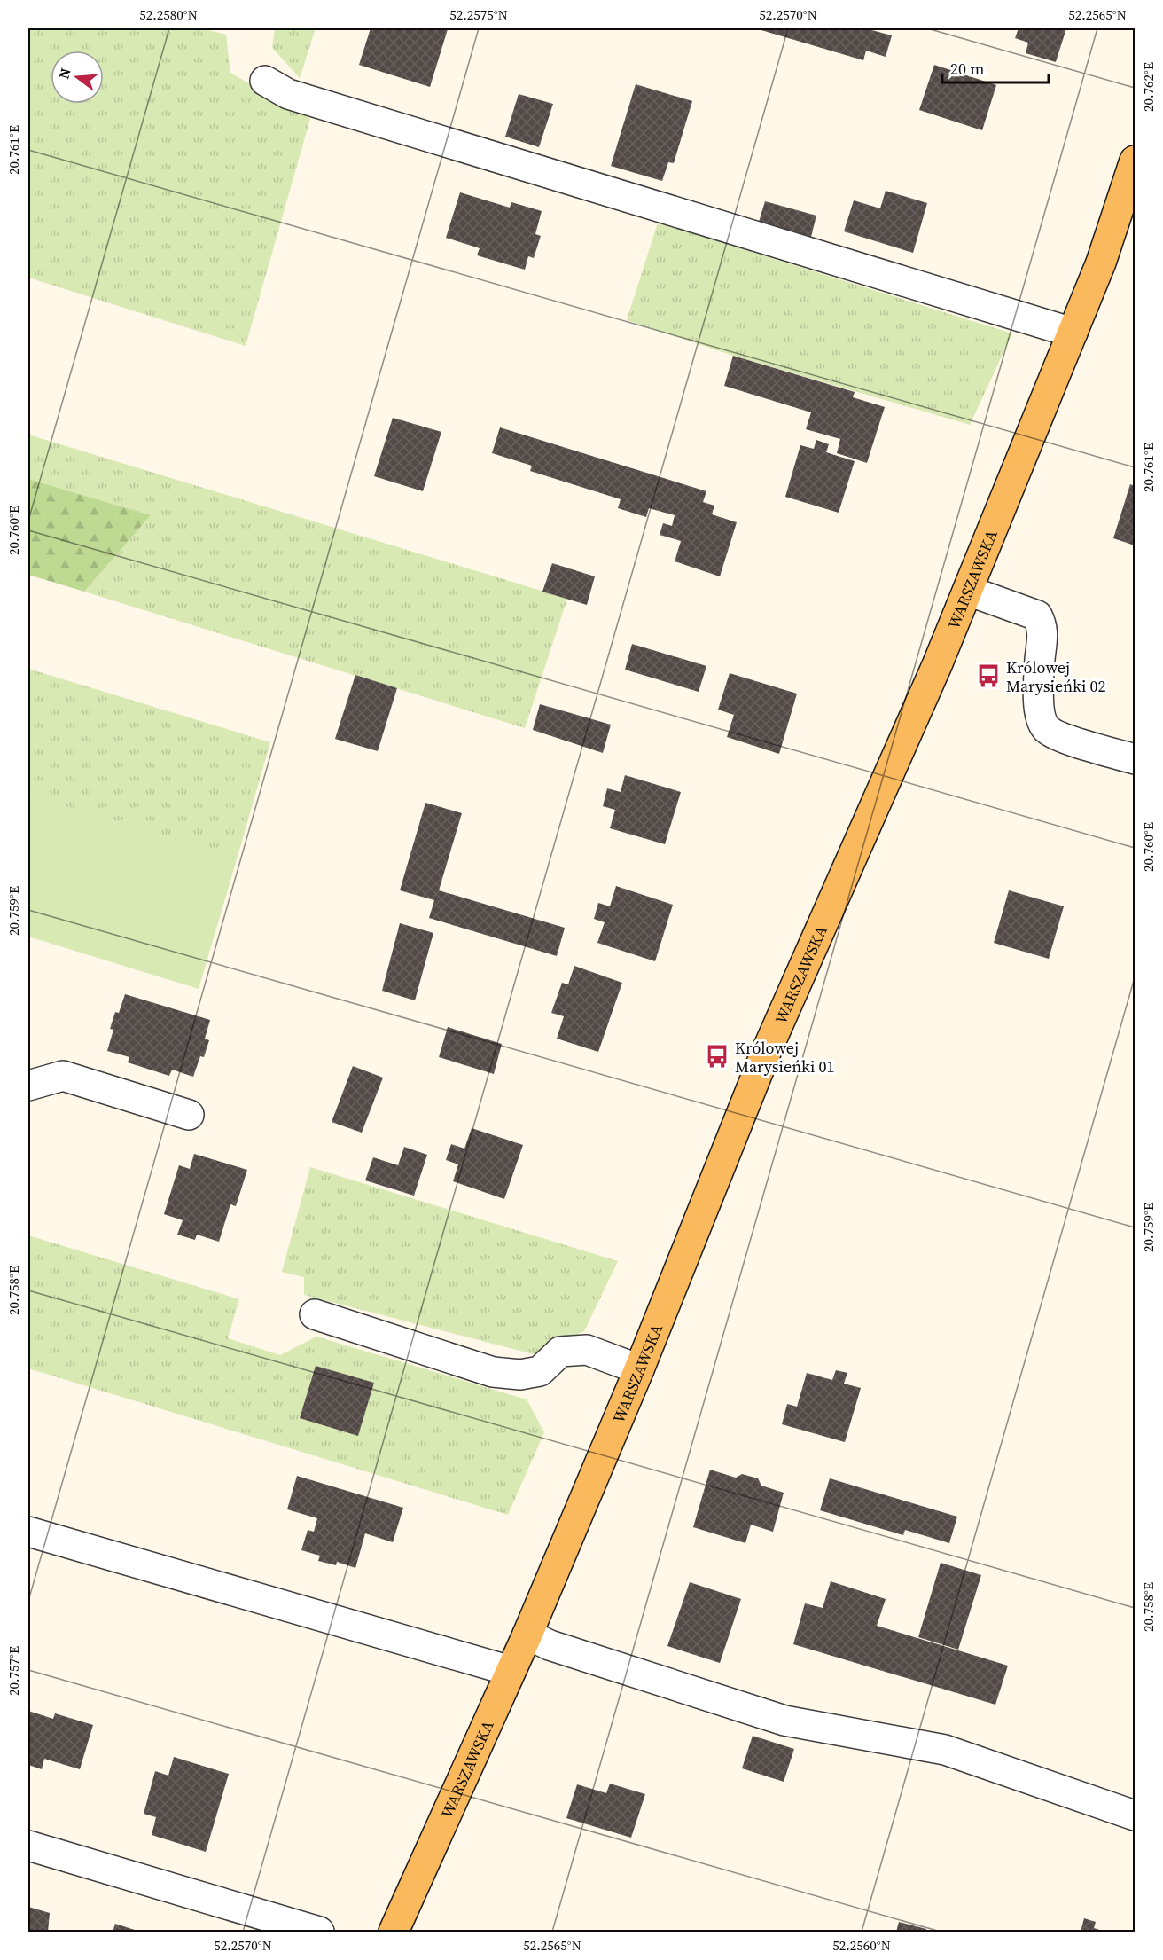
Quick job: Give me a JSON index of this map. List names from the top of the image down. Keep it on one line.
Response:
{"streets":{"main road":["WARSZAWSKA"]},"places":{"bus stop":["Królowej Marysieńki 02","Królowej Marysieńki 01"]},"scale_bar":"20 m","north":"left","coordinates":["52.2580°N","52.2575°N","52.2570°N","52.2565°N","20.762°E","20.761°E","20.760°E","20.759°E","20.758°E","20.757°E","52.2560°N"]}
